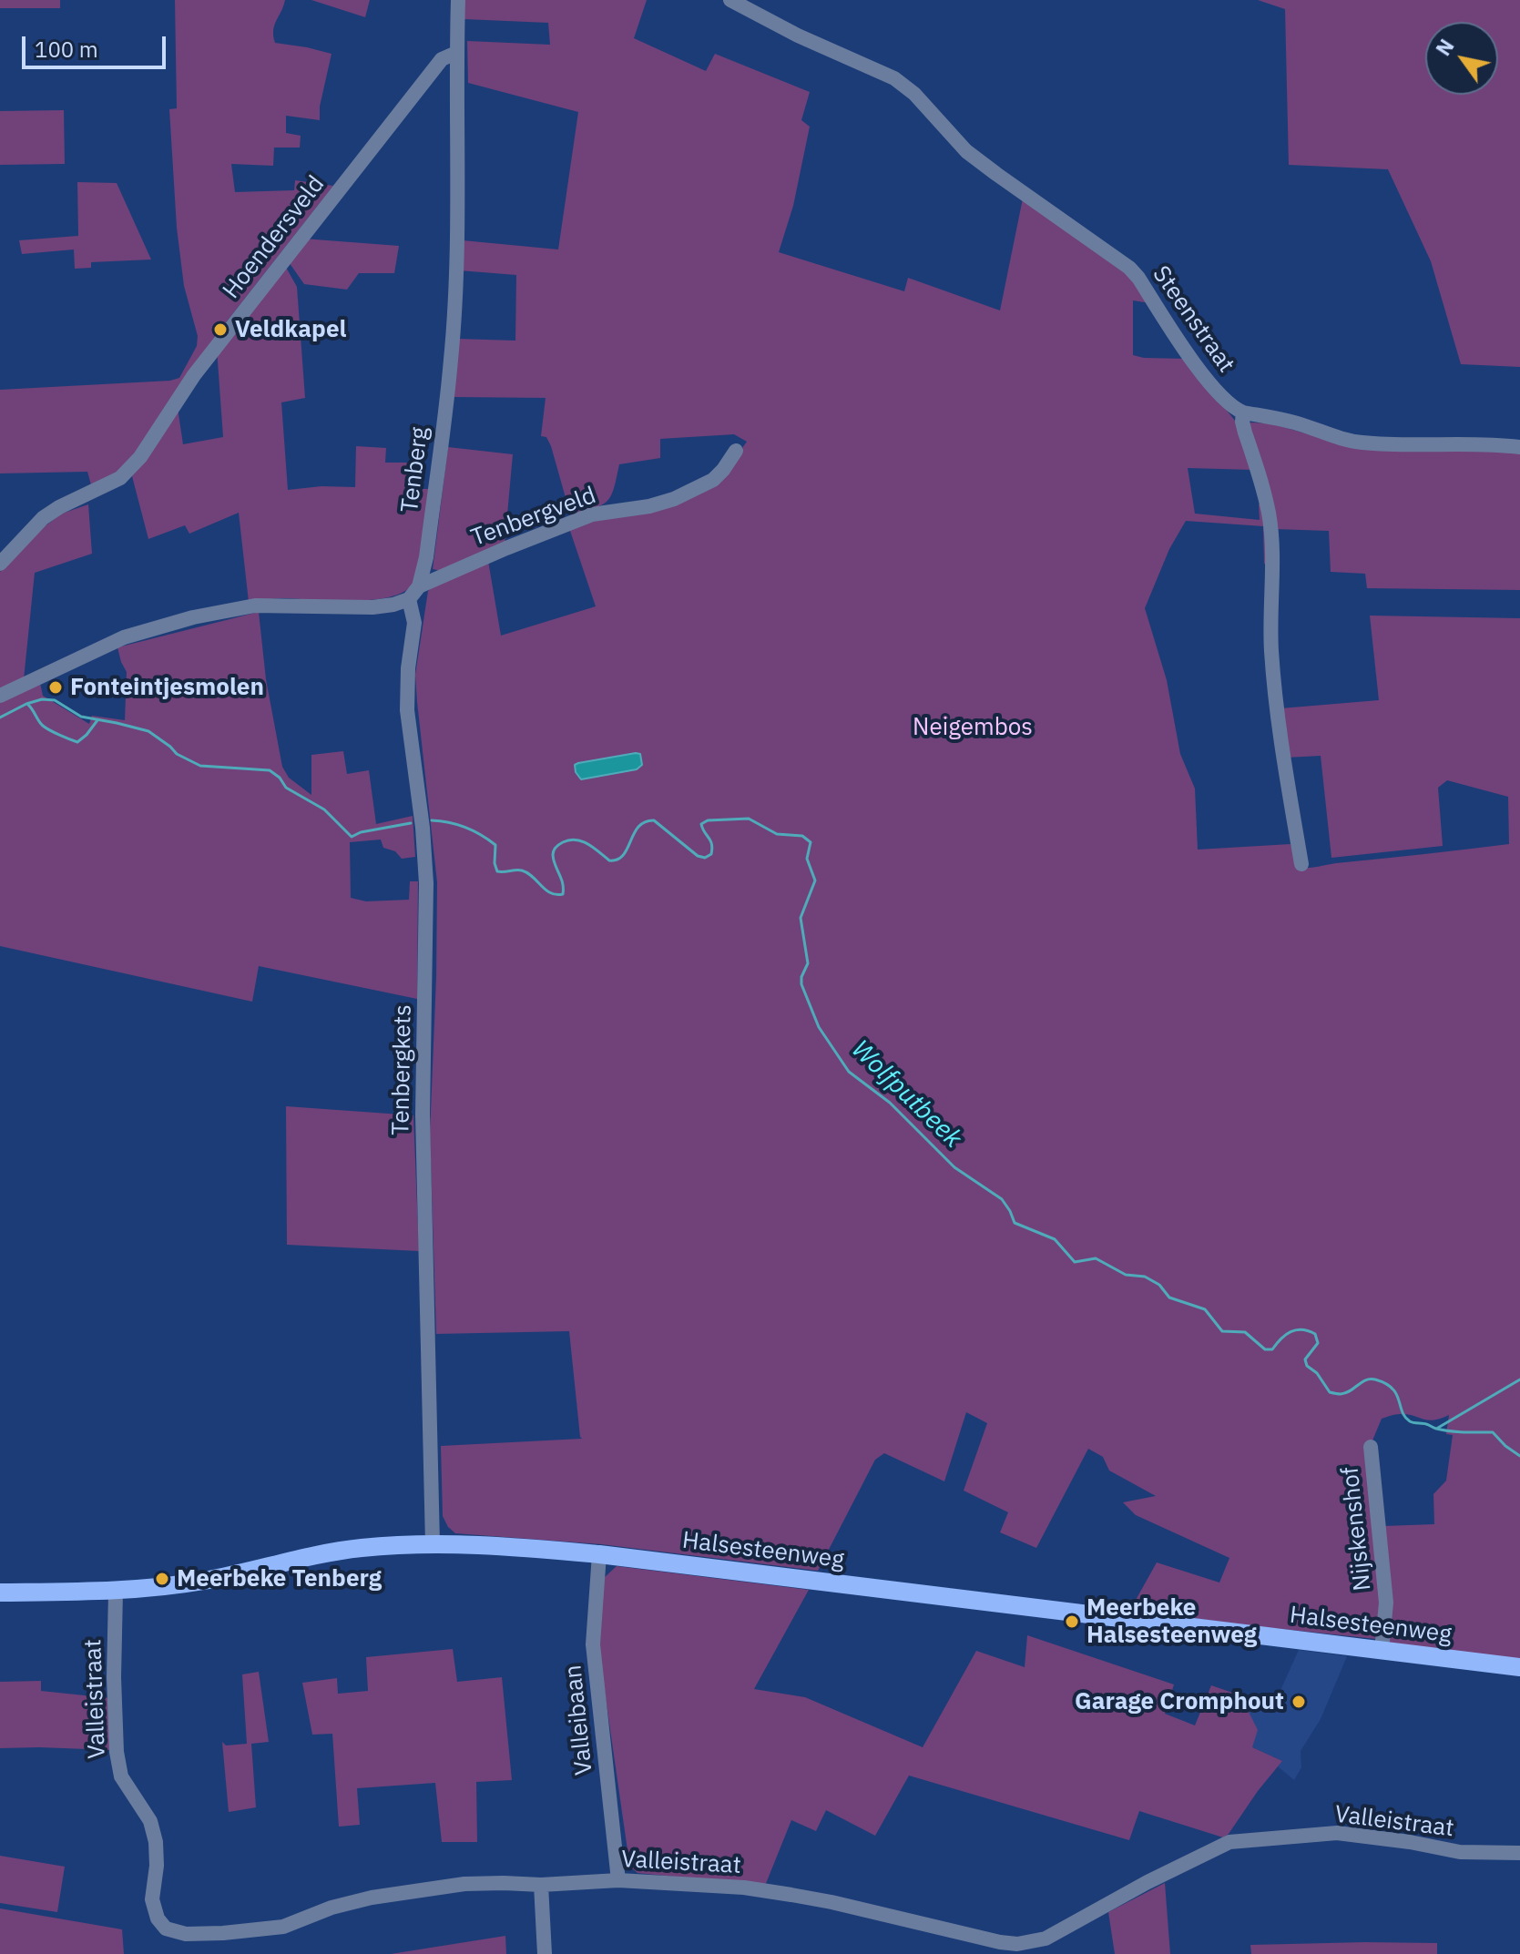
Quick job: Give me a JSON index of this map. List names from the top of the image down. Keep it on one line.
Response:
{"streets":{"main road":["Halsesteenweg"],"street":["Hoendersveld","Steenstraat","Tenberg","Tenbergveld","Tenbergkets","Nijskenshof","Valleistraat","Valleibaan"]},"crossings":[["Hoendersveld","Tenberg"],["Tenberg","Tenbergveld"],["Tenberg","Tenbergkets"],["Tenbergkets","Halsesteenweg"],["Nijskenshof","Halsesteenweg"],["Halsesteenweg","Valleistraat"],["Halsesteenweg","Valleibaan"],["Valleistraat","Valleibaan"]],"water":["Wolfputbeek"],"parks":["Neigembos"],"places":["Veldkapel","Fonteintjesmolen","Meerbeke Tenberg","Meerbeke Halsesteenweg","Garage Cromphout"],"scale_bar":"100 m","north":"top left"}
